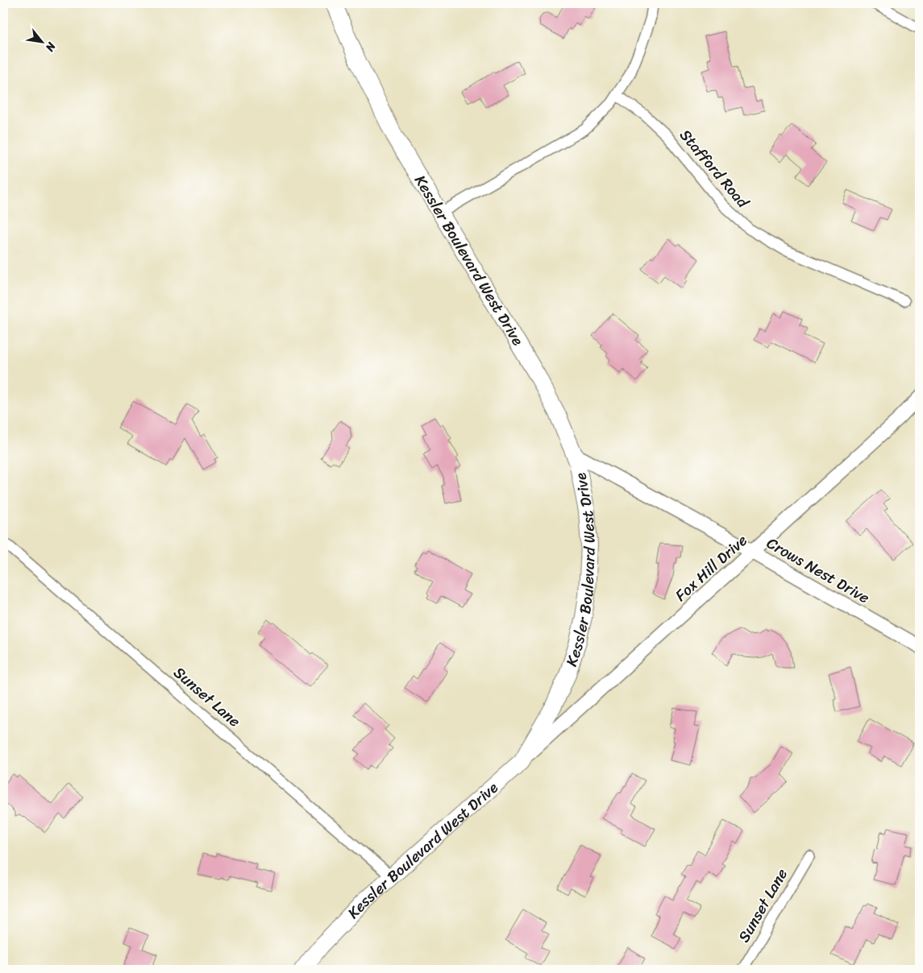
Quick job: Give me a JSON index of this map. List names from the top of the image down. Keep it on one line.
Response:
{"streets":{"main road":["Kessler Boulevard West Drive"],"street":["Stafford Road","Fox Hill Drive","Crows Nest Drive","Sunset Lane"]},"crossings":[["Kessler Boulevard West Drive","Fox Hill Drive"],["Kessler Boulevard West Drive","Crows Nest Drive"],["Kessler Boulevard West Drive","Sunset Lane"],["Fox Hill Drive","Crows Nest Drive"]],"north":"bottom right"}
